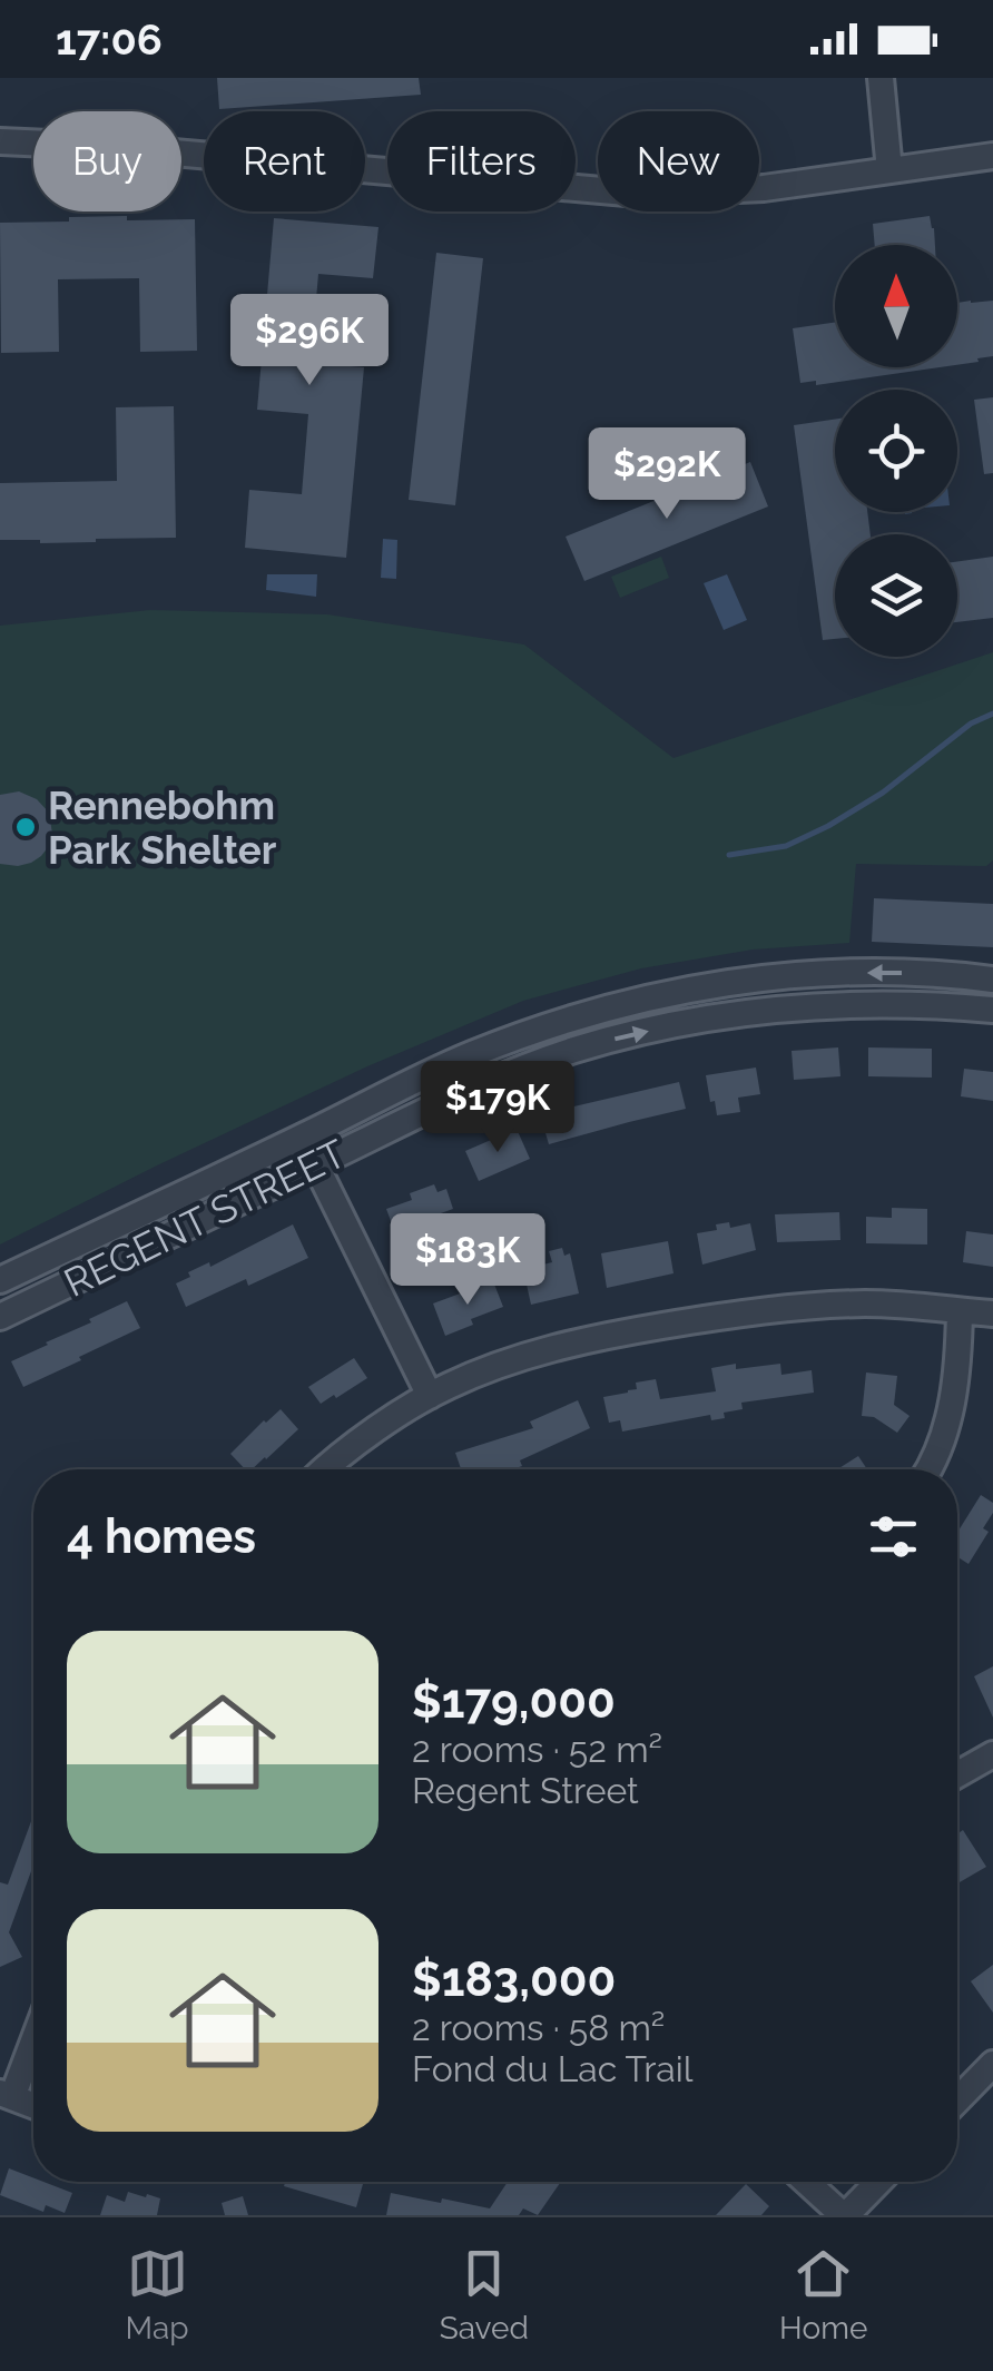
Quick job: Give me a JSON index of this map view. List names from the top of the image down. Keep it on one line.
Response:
{"streets":{"street":["REGENT STREET"]},"places":["Rennebohm Park Shelter"],"north":"top","page":{"status":"17:06","chip":["Buy","Rent","Filters","New"],"price":["$296K","$292K","$179K","$183K"],"heading":"4 homes","list":[{"name":"$179,000","note":"2 rooms · 52 m² · Regent Street"},{"name":"$183,000","note":"2 rooms · 58 m² · Fond du Lac Trail"}],"tabs":["Map","Saved","Home"]}}
